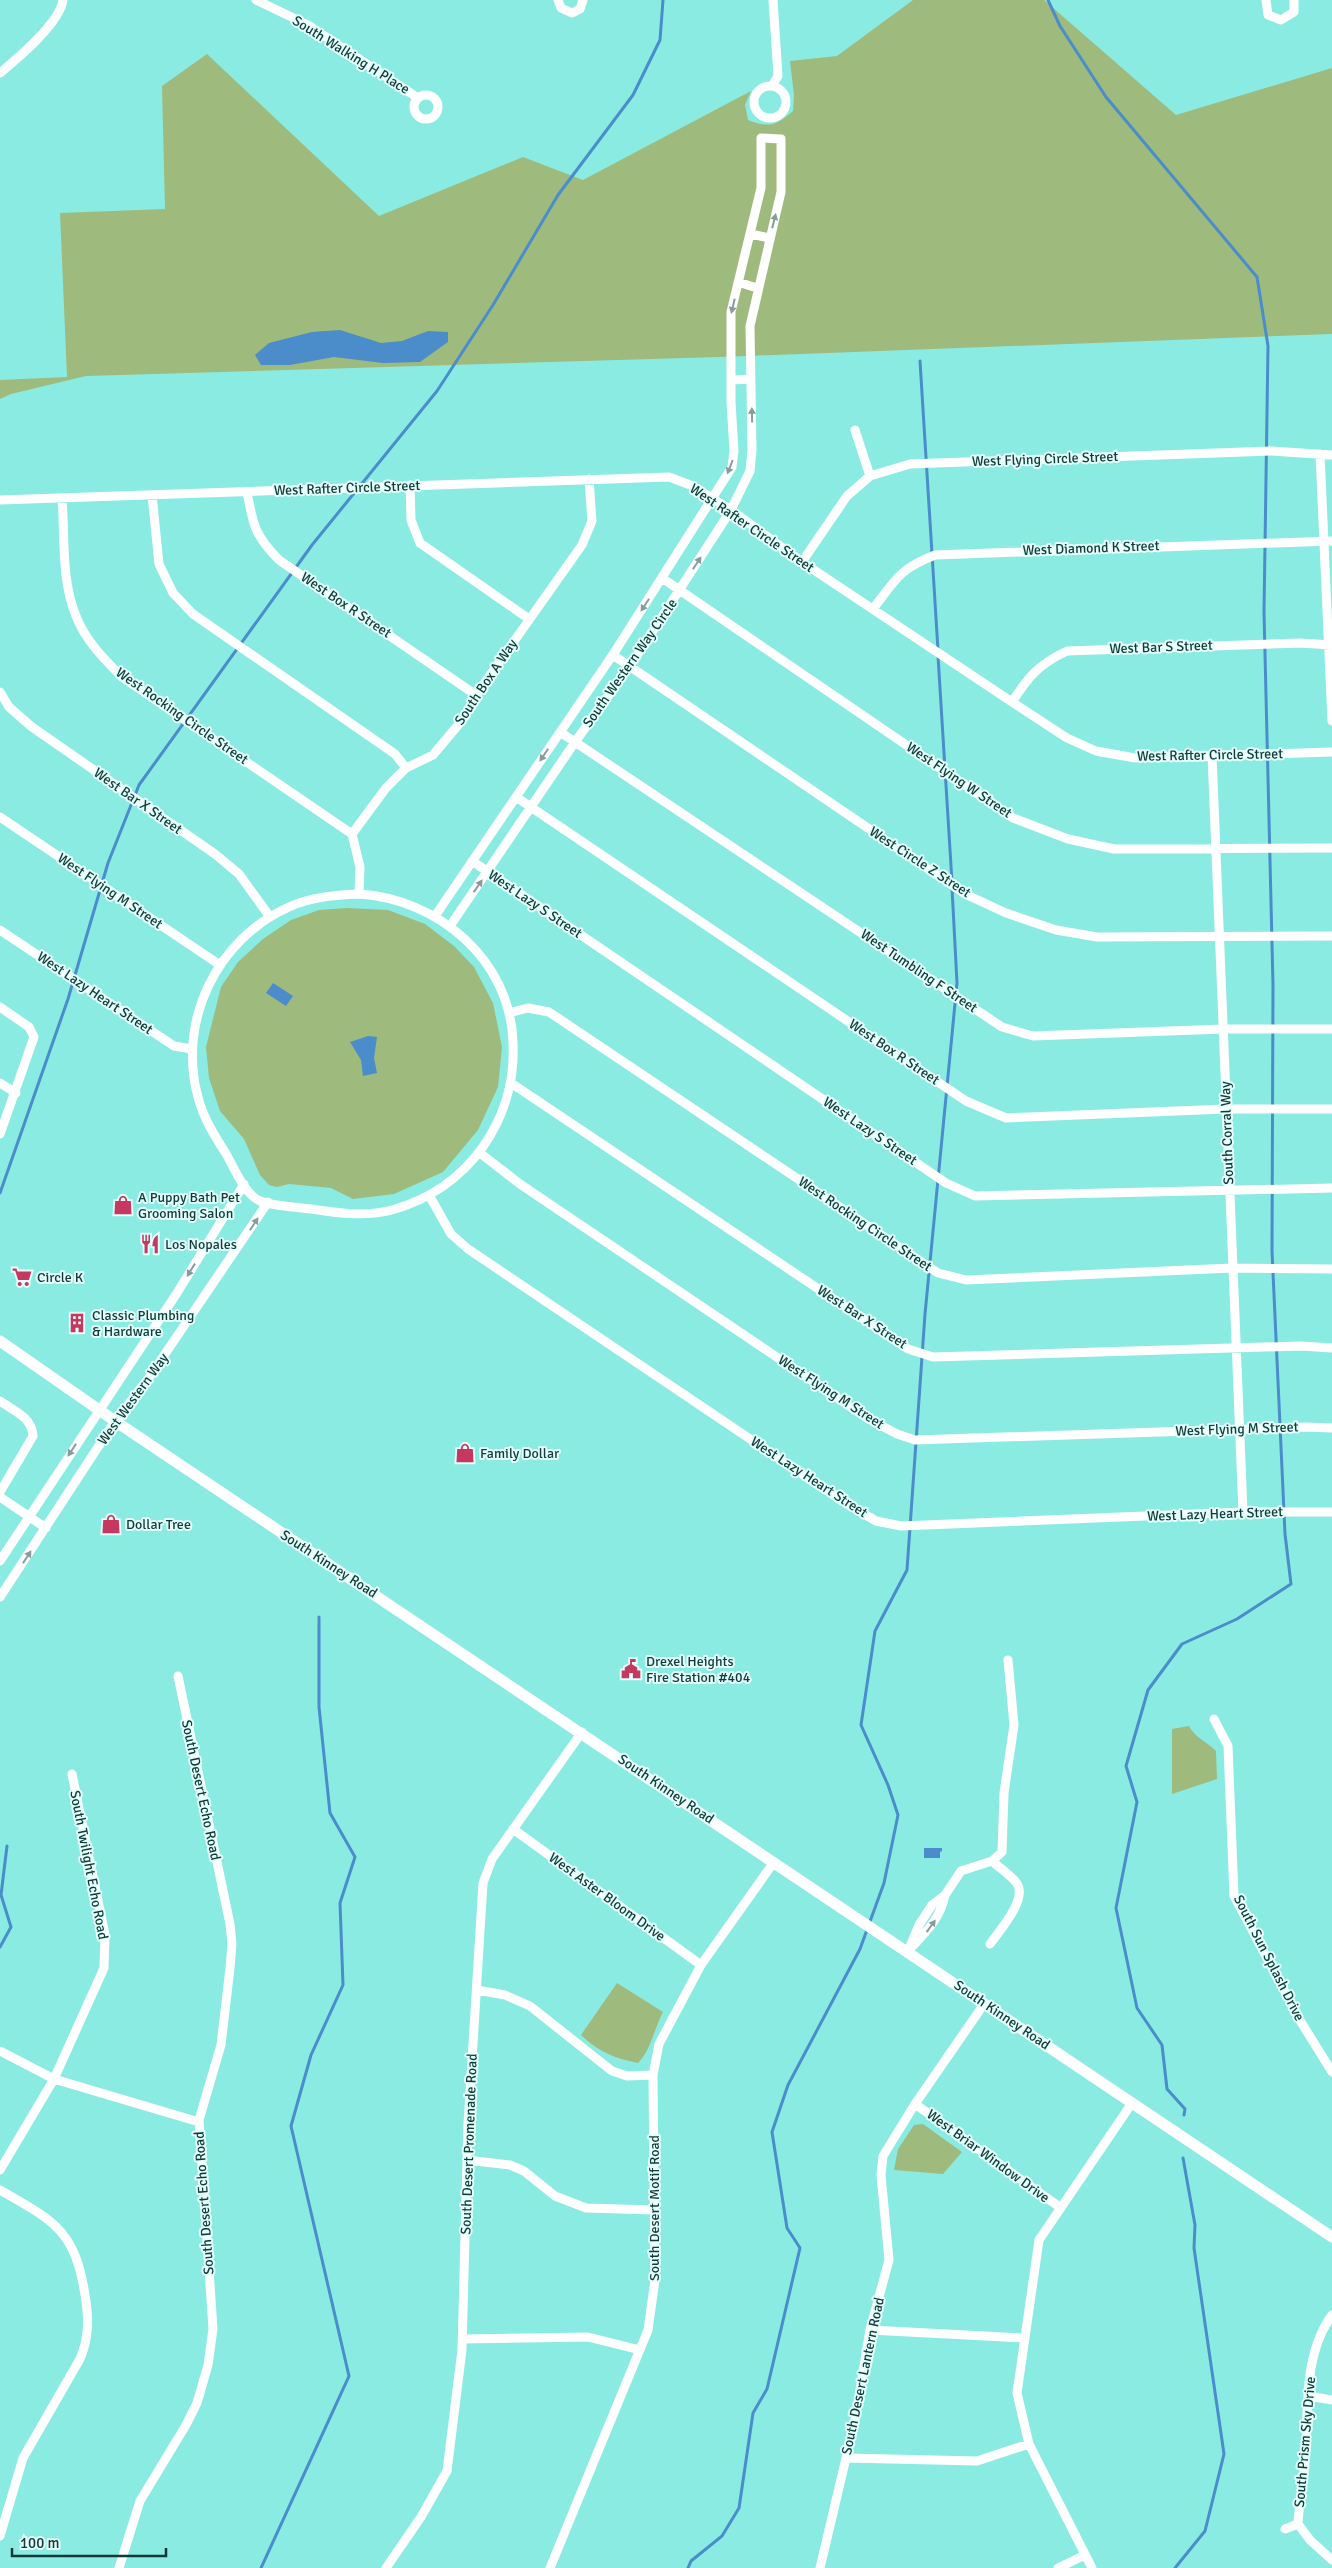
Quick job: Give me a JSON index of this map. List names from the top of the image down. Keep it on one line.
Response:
{"streets":{"main road":["South Kinney Road"],"street":["South Walking H Place","West Flying Circle Street","West Rafter Circle Street","West Diamond K Street","West Box R Street","West Bar S Street","South Western Way Circle","South Box A Way","West Rocking Circle Street","West Flying W Street","West Bar X Street","West Circle Z Street","West Flying M Street","West Lazy S Street","West Tumbling F Street","West Lazy Heart Street","South Corral Way","West Western Way","South Desert Echo Road","South Twilight Echo Road","West Aster Bloom Drive","South Sun Splash Drive","South Desert Promenade Road","West Briar Window Drive","South Desert Motif Road","South Desert Lantern Road","South Prism Sky Drive"]},"crossings":[["West Flying Circle Street","West Rafter Circle Street"],["West Rafter Circle Street","West Diamond K Street"],["West Rafter Circle Street","West Box R Street"],["West Rafter Circle Street","West Bar S Street"],["West Rafter Circle Street","South Western Way Circle"],["West Rafter Circle Street","South Box A Way"],["West Rafter Circle Street","West Rocking Circle Street"],["West Rafter Circle Street","South Corral Way"],["West Box R Street","South Western Way Circle"],["West Box R Street","South Box A Way"],["West Box R Street","South Corral Way"],["South Western Way Circle","West Flying W Street"],["South Western Way Circle","West Circle Z Street"],["South Western Way Circle","West Lazy S Street"],["South Western Way Circle","West Tumbling F Street"],["South Box A Way","West Rocking Circle Street"],["West Rocking Circle Street","South Corral Way"],["West Flying W Street","South Corral Way"],["West Bar X Street","South Corral Way"],["West Circle Z Street","South Corral Way"],["West Flying M Street","South Corral Way"],["West Lazy S Street","South Corral Way"],["West Tumbling F Street","South Corral Way"],["West Lazy Heart Street","South Corral Way"],["West Western Way","South Kinney Road"],["South Kinney Road","South Desert Promenade Road"],["South Kinney Road","South Desert Motif Road"],["South Kinney Road","South Desert Lantern Road"],["West Aster Bloom Drive","South Desert Promenade Road"],["West Aster Bloom Drive","South Desert Motif Road"],["West Briar Window Drive","South Desert Lantern Road"]],"places":{"shop":["A Puppy Bath Pet Grooming Salon","Family Dollar","Dollar Tree"],"restaurant":["Los Nopales"],"supermarket":["Circle K"],"building":["Classic Plumbing & Hardware"],"public building":["Drexel Heights Fire Station #404"]},"scale_bar":"100 m"}
